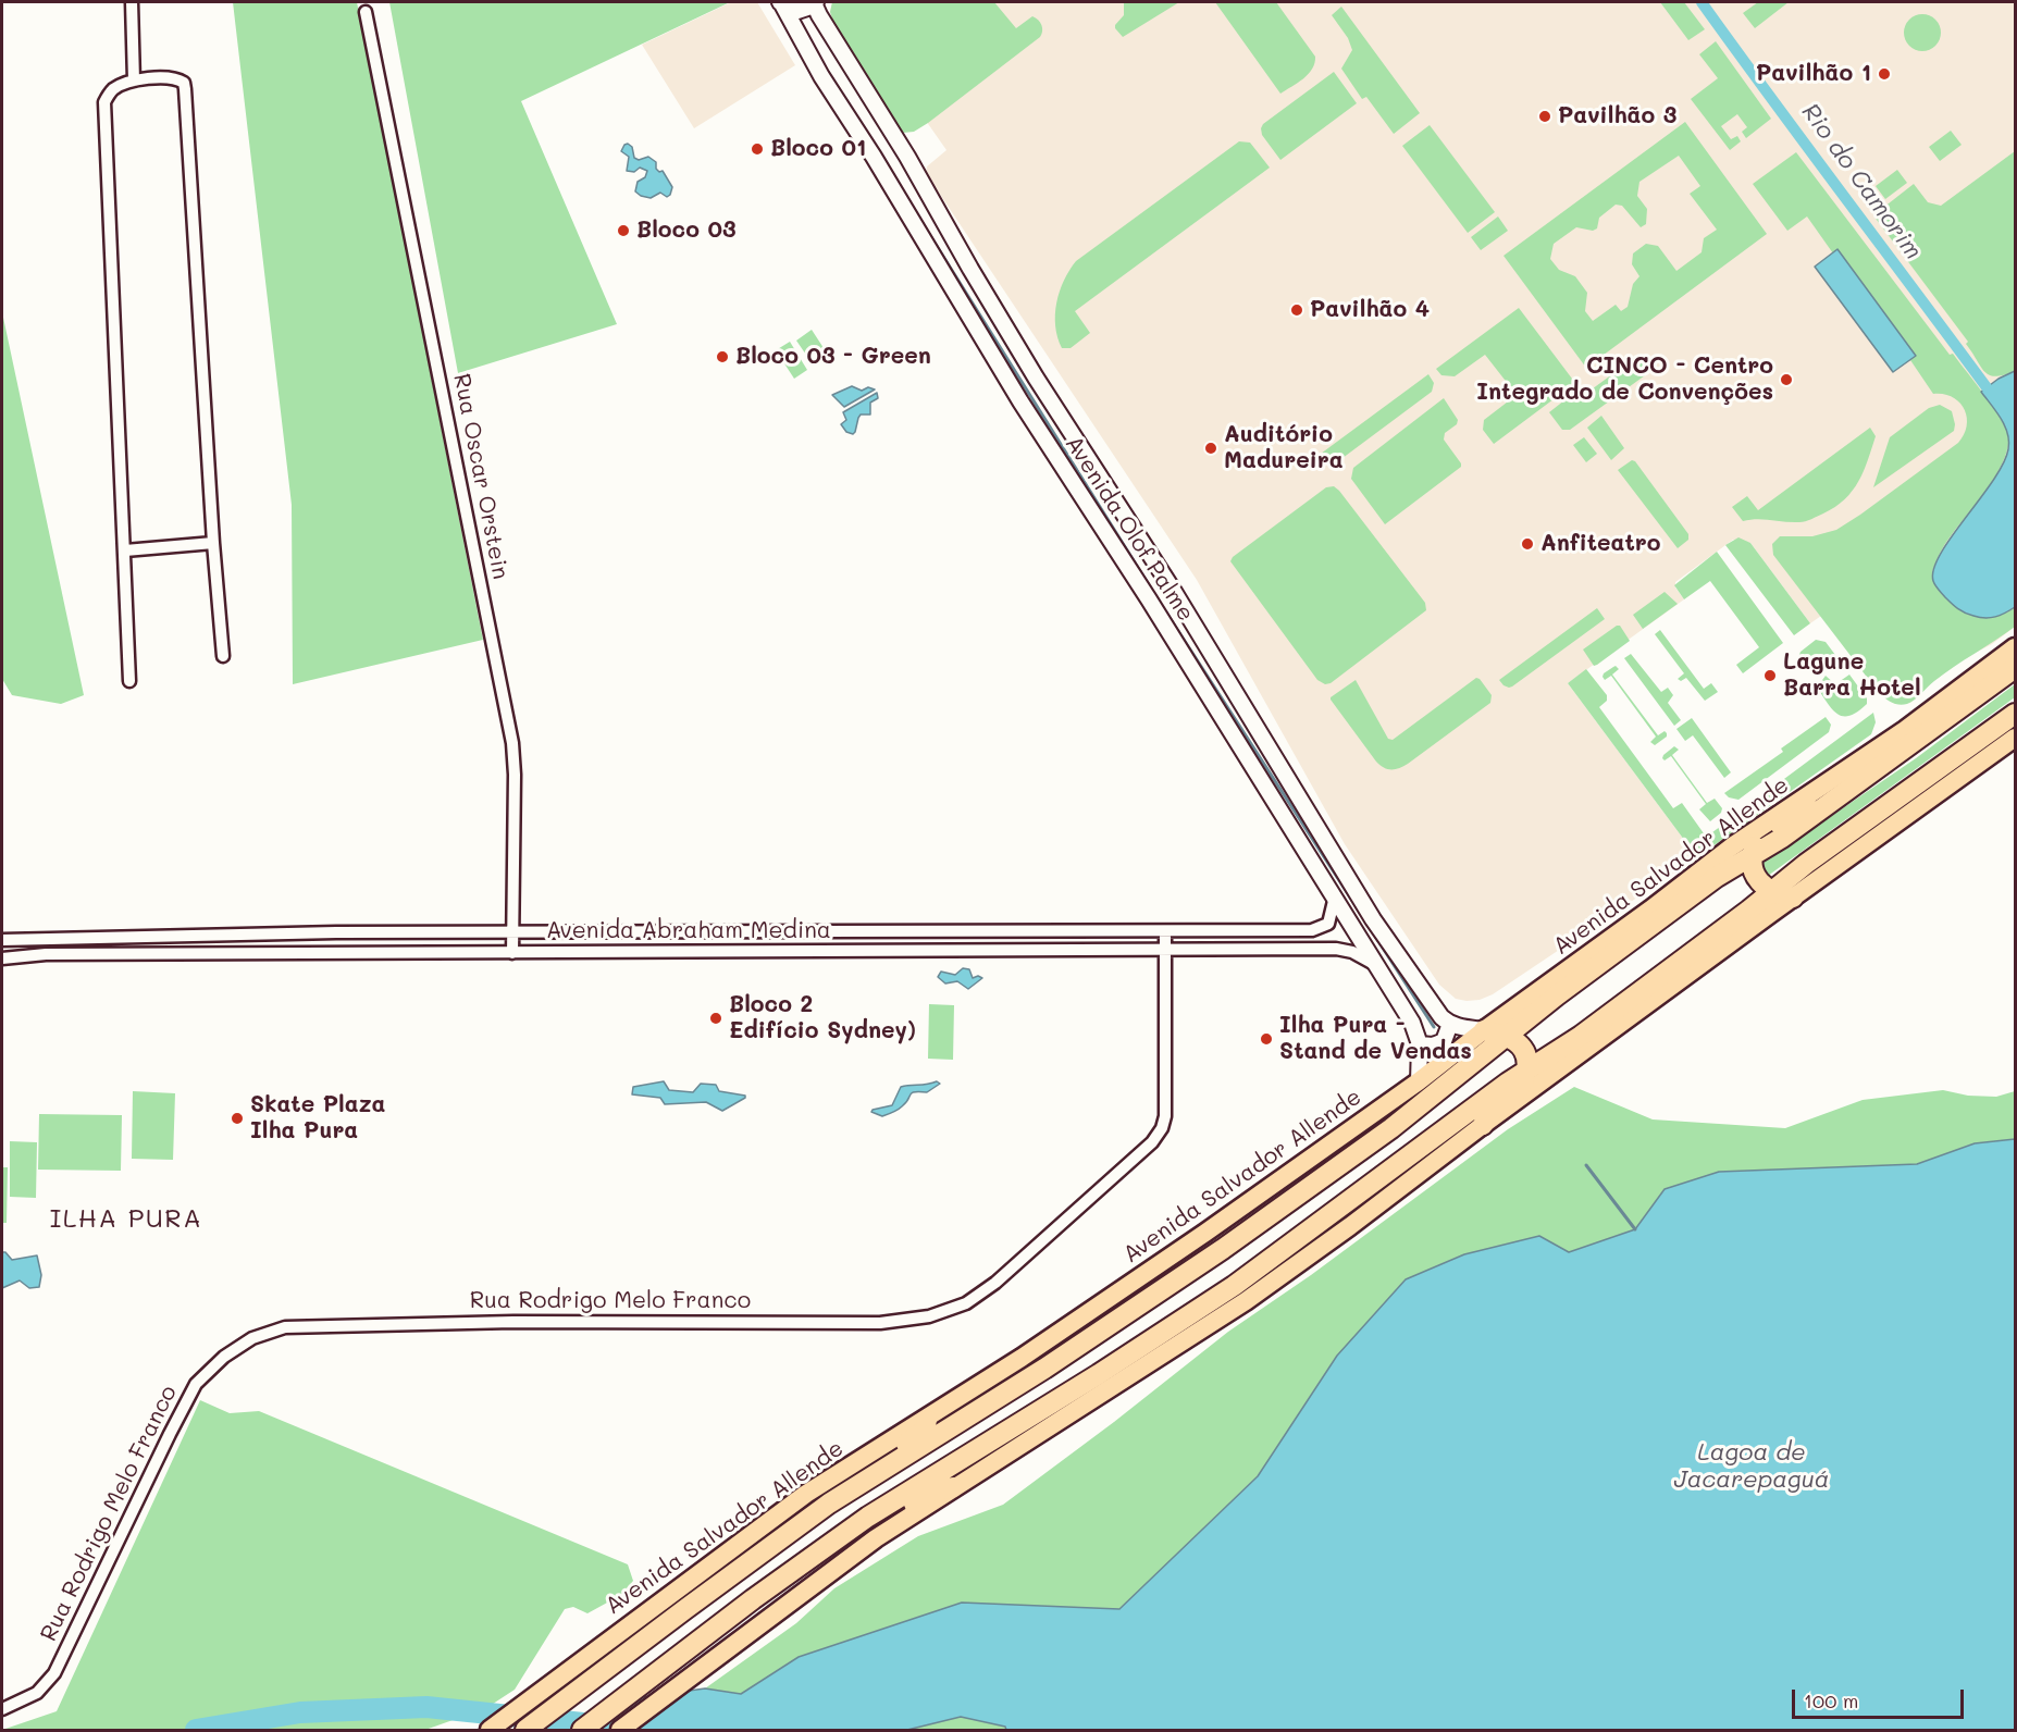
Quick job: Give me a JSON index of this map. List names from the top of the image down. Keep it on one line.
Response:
{"streets":{"highway":["Avenida Salvador Allende"],"street":["Rua Oscar Orstein","Avenida Olof Palme","Avenida Abraham Medina","Rua Rodrigo Melo Franco"]},"crossings":[["Rua Oscar Orstein","Avenida Abraham Medina"],["Avenida Olof Palme","Avenida Salvador Allende"],["Avenida Olof Palme","Avenida Abraham Medina"],["Avenida Abraham Medina","Rua Rodrigo Melo Franco"]],"districts":["ILHA PURA"],"water":["Rio do Camorim","Lagoa de Jacarepaguá"],"places":["Pavilhão 1","Pavilhão 3","Bloco 01","Bloco 03","Pavilhão 4","Bloco 03 - Green","CINCO - Centro Integrado de Convenções","Auditório Madureira","Anfiteatro","Lagune Barra Hotel","Bloco 2 Edifício Sydney)","Ilha Pura - Stand de Vendas","Skate Plaza Ilha Pura"],"scale_bar":"100 m"}
